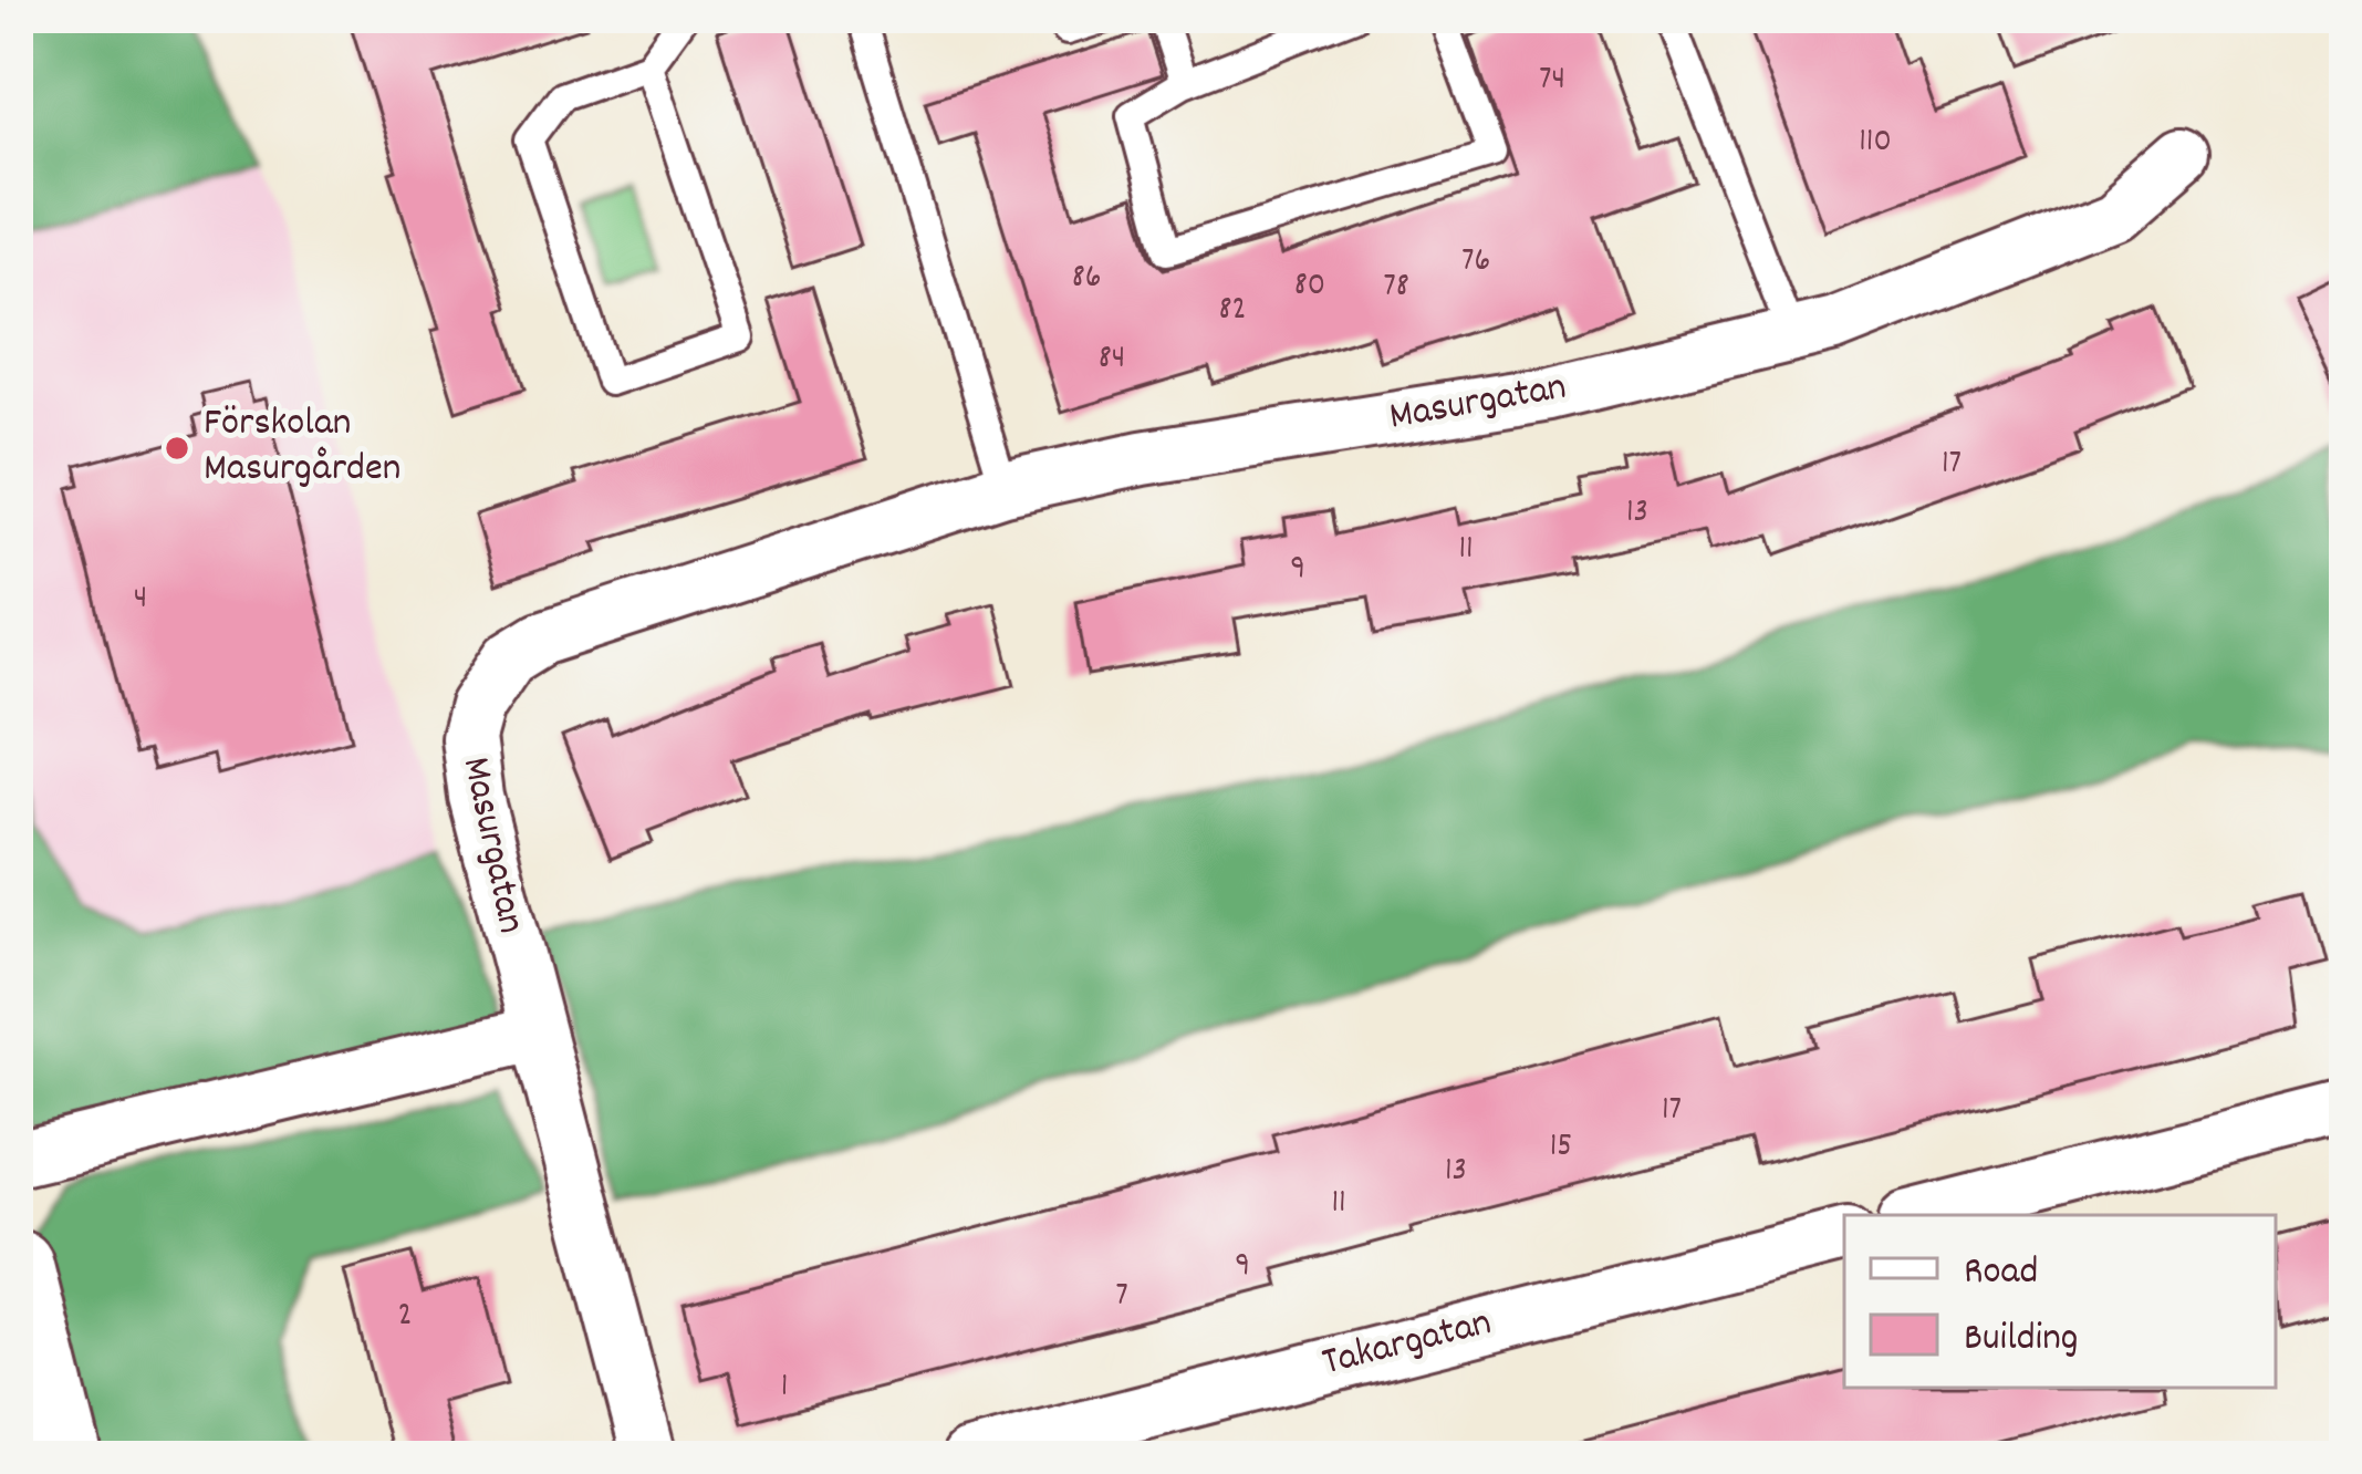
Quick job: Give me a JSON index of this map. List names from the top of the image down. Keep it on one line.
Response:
{"streets":{"street":["Masurgatan","Takargatan"]},"places":["Förskolan Masurgården"],"house_numbers":["74","110","76","86","80","78","82","84","17","13","11","9","4","17","15","13","11","9","7","2","1"],"legend":["Road","Building"]}
